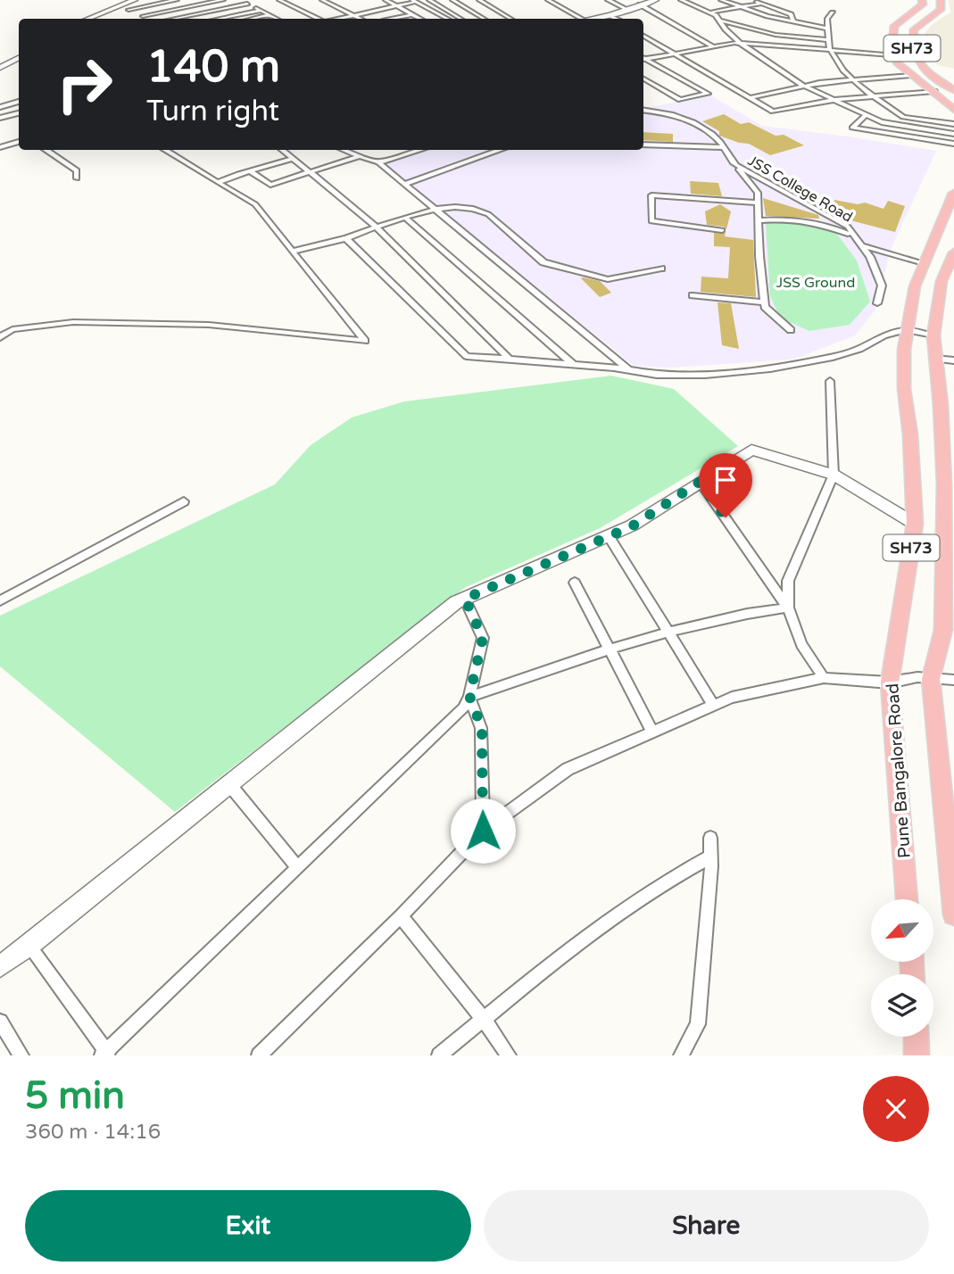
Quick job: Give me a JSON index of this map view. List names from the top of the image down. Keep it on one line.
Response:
{"streets":{"main road":["SH73","Pune Bangalore Road"],"street":["JSS College Road"]},"parks":["JSS Ground"],"north":"bottom left","page":{"turn":["140 m","Turn right"],"heading":["5 min","360 m · 14:16"],"buttons":["Exit","Share"]}}
